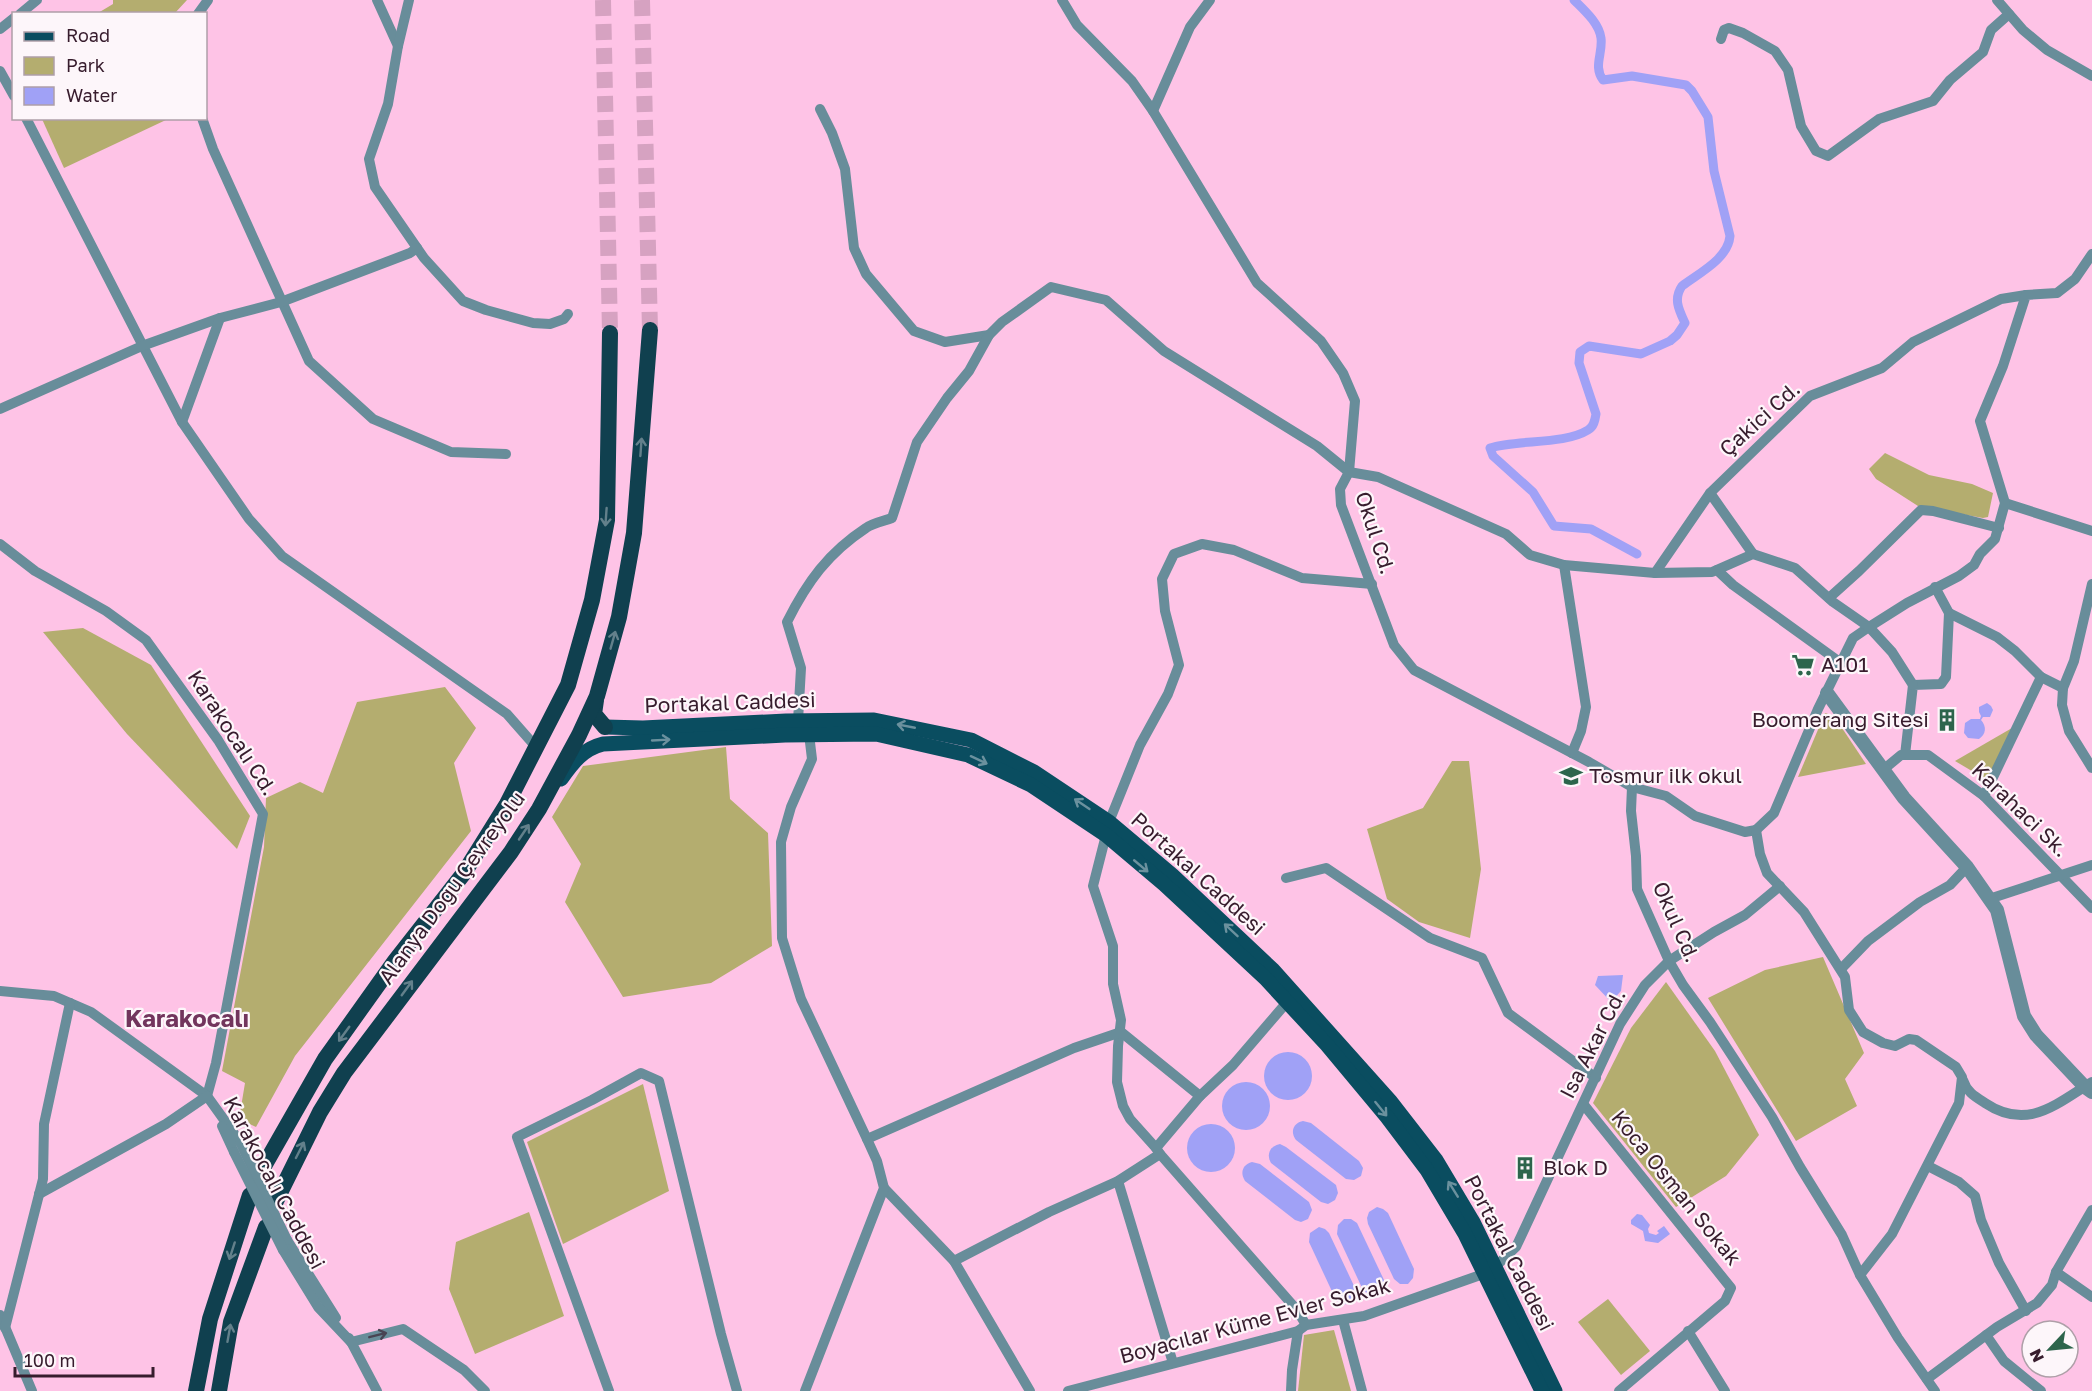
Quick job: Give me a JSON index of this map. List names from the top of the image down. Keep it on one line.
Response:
{"streets":{"highway":["Alanya Doğu Çevreyolu"],"main road":["Portakal Caddesi"],"street":["Çakici Cd.","Okul Cd.","Karakocalı Cd.","Karahaci Sk.","Isa Akar Cd.","Karakocalı Caddesi","Koca Osman Sokak","Boyacılar Küme Evler Sokak"]},"crossings":[["Okul Cd.","Isa Akar Cd."],["Portakal Caddesi","Alanya Doğu Çevreyolu"],["Portakal Caddesi","Isa Akar Cd."],["Portakal Caddesi","Boyacılar Küme Evler Sokak"],["Karakocalı Cd.","Karakocalı Caddesi"],["Isa Akar Cd.","Koca Osman Sokak"],["Isa Akar Cd.","Boyacılar Küme Evler Sokak"]],"districts":["Karakocalı"],"places":{"supermarket":["A101"],"building":["Boomerang Sitesi","Blok D"],"school or university":["Tosmur ilk okul"]},"legend":["Road","Park","Water"],"scale_bar":"100 m","north":"bottom left"}
